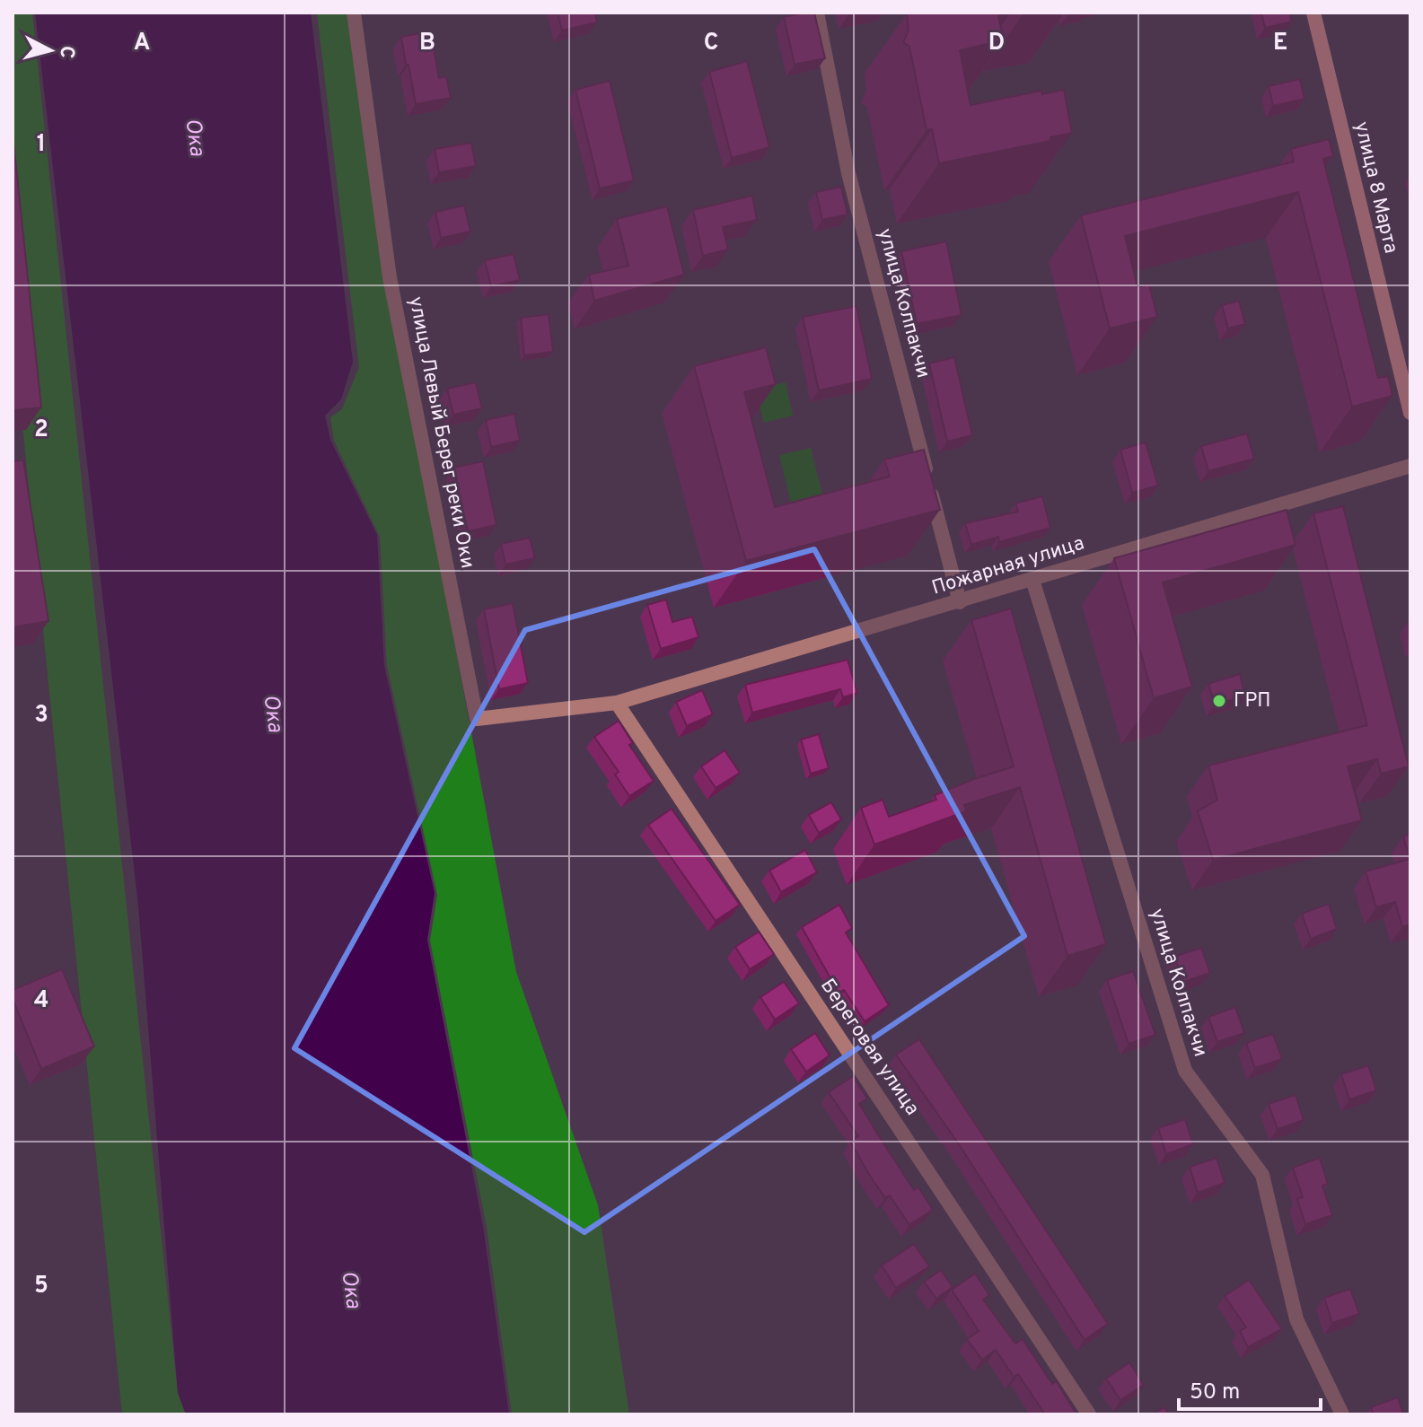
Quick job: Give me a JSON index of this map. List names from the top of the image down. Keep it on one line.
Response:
{"streets":{"street":["улица 8 Марта","улица Колпакчи","улица Левый Берег реки Оки","Пожарная улица","Береговая улица"]},"crossings":[["улица Колпакчи","Пожарная улица"],["улица Левый Берег реки Оки","Пожарная улица"],["улица Левый Берег реки Оки","Береговая улица"],["Пожарная улица","Береговая улица"]],"water":["Ока"],"places":["ГРП"],"scale_bar":"50 m","north":"right","grid":{"columns":["A","B","C","D","E"],"rows":["1","2","3","4","5"]}}
